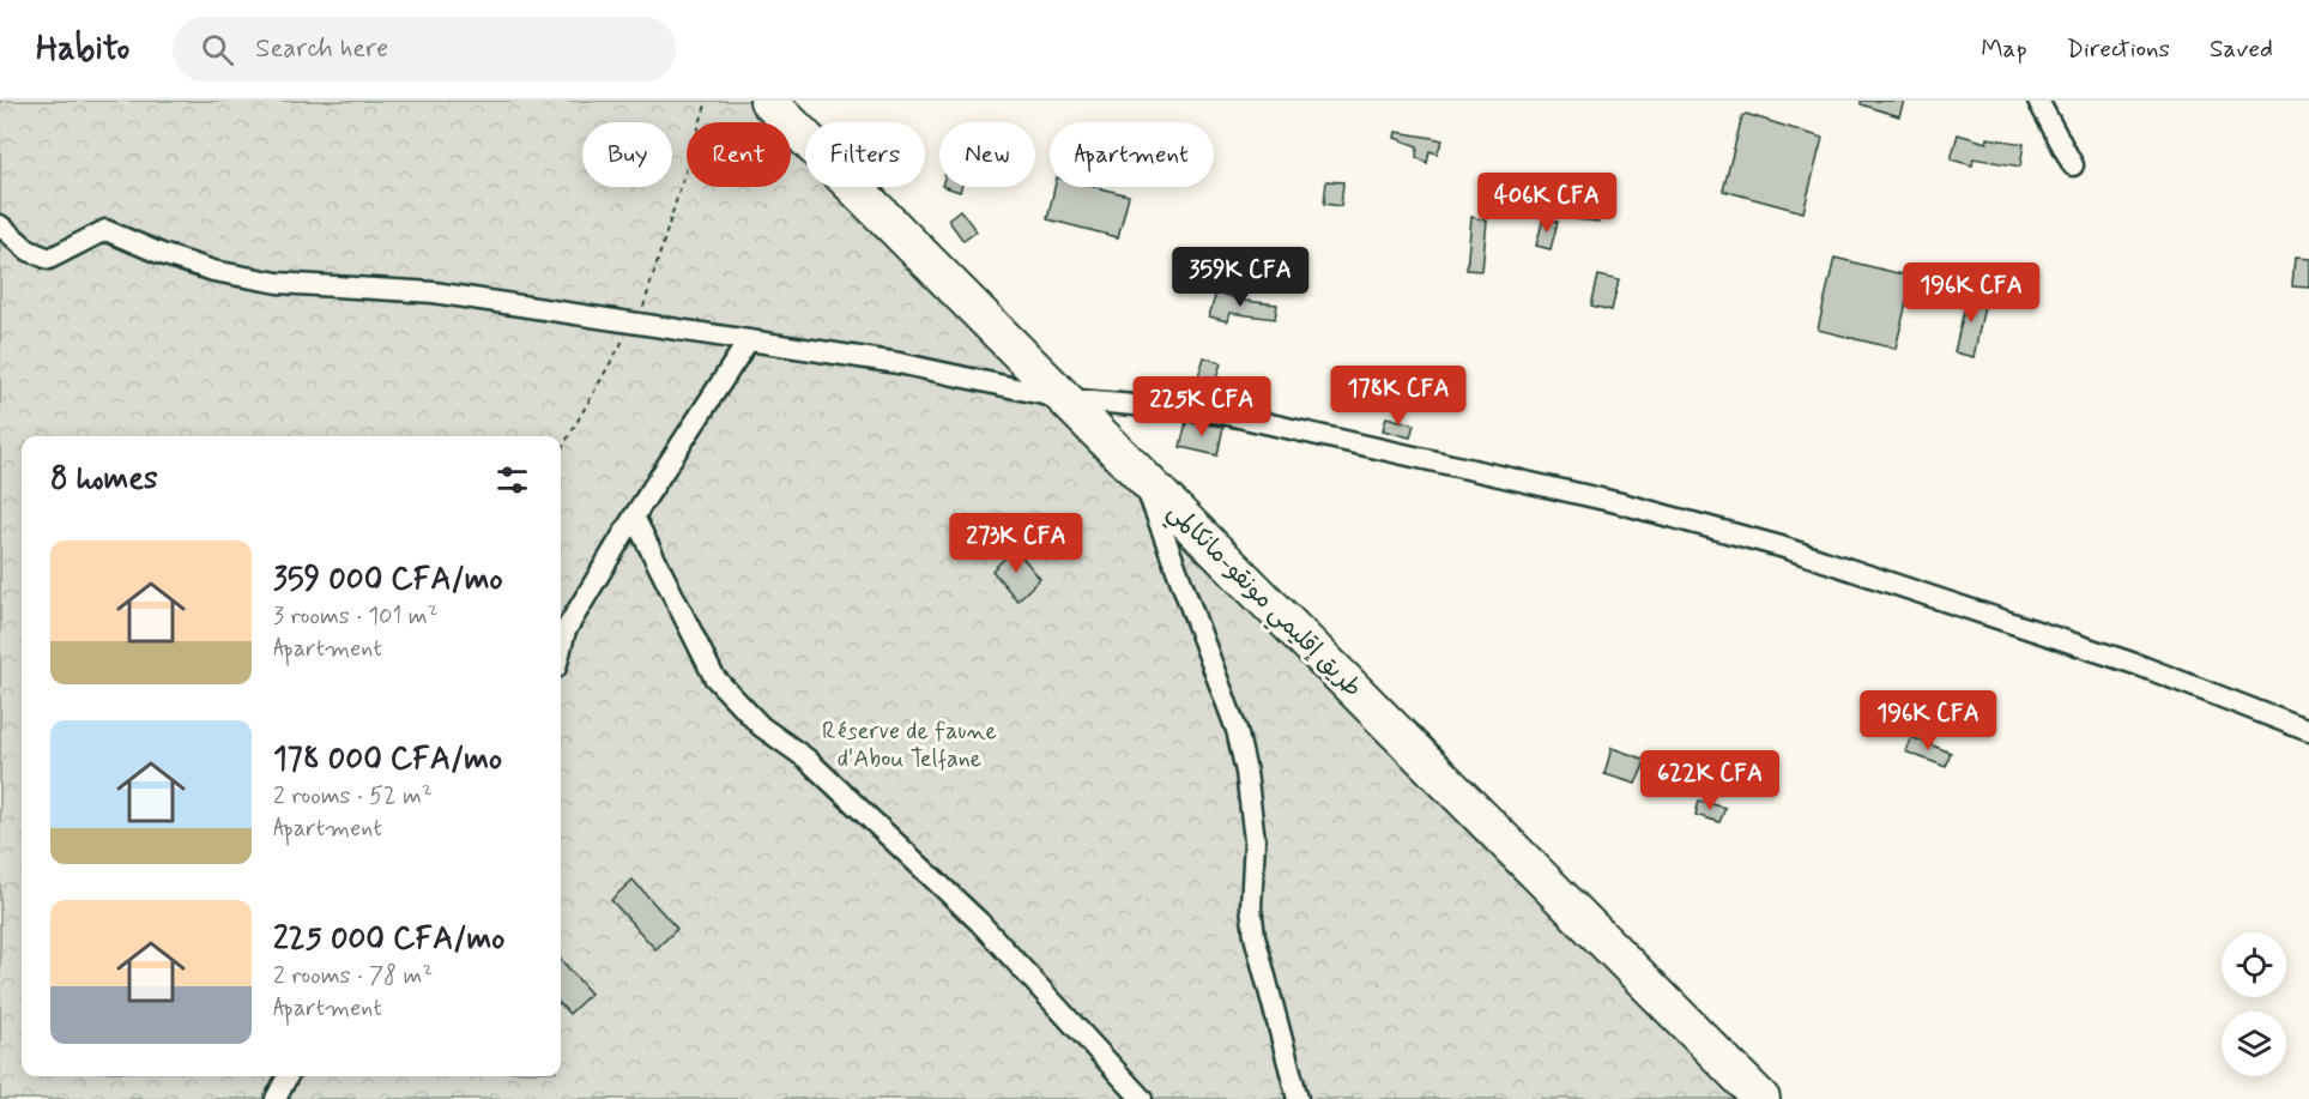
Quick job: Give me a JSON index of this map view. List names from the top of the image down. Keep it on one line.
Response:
{"streets":{"highway":["طريق إقليمي مونقو-مانكالمي"]},"parks":["Réserve de faune d'Abou Telfane"],"page":{"header":"Habito","search":"Search here","nav":["Map","Directions","Saved"],"chip":["Buy","Rent","Filters","New","Apartment"],"price":["406K CFA","359K CFA","196K CFA","178K CFA","225K CFA","273K CFA","196K CFA","622K CFA"],"heading":"8 homes","list":[{"name":"359 000 CFA/mo","note":"3 rooms · 101 m² · Apartment"},{"name":"178 000 CFA/mo","note":"2 rooms · 52 m² · Apartment"},{"name":"225 000 CFA/mo","note":"2 rooms · 78 m² · Apartment"}]}}
